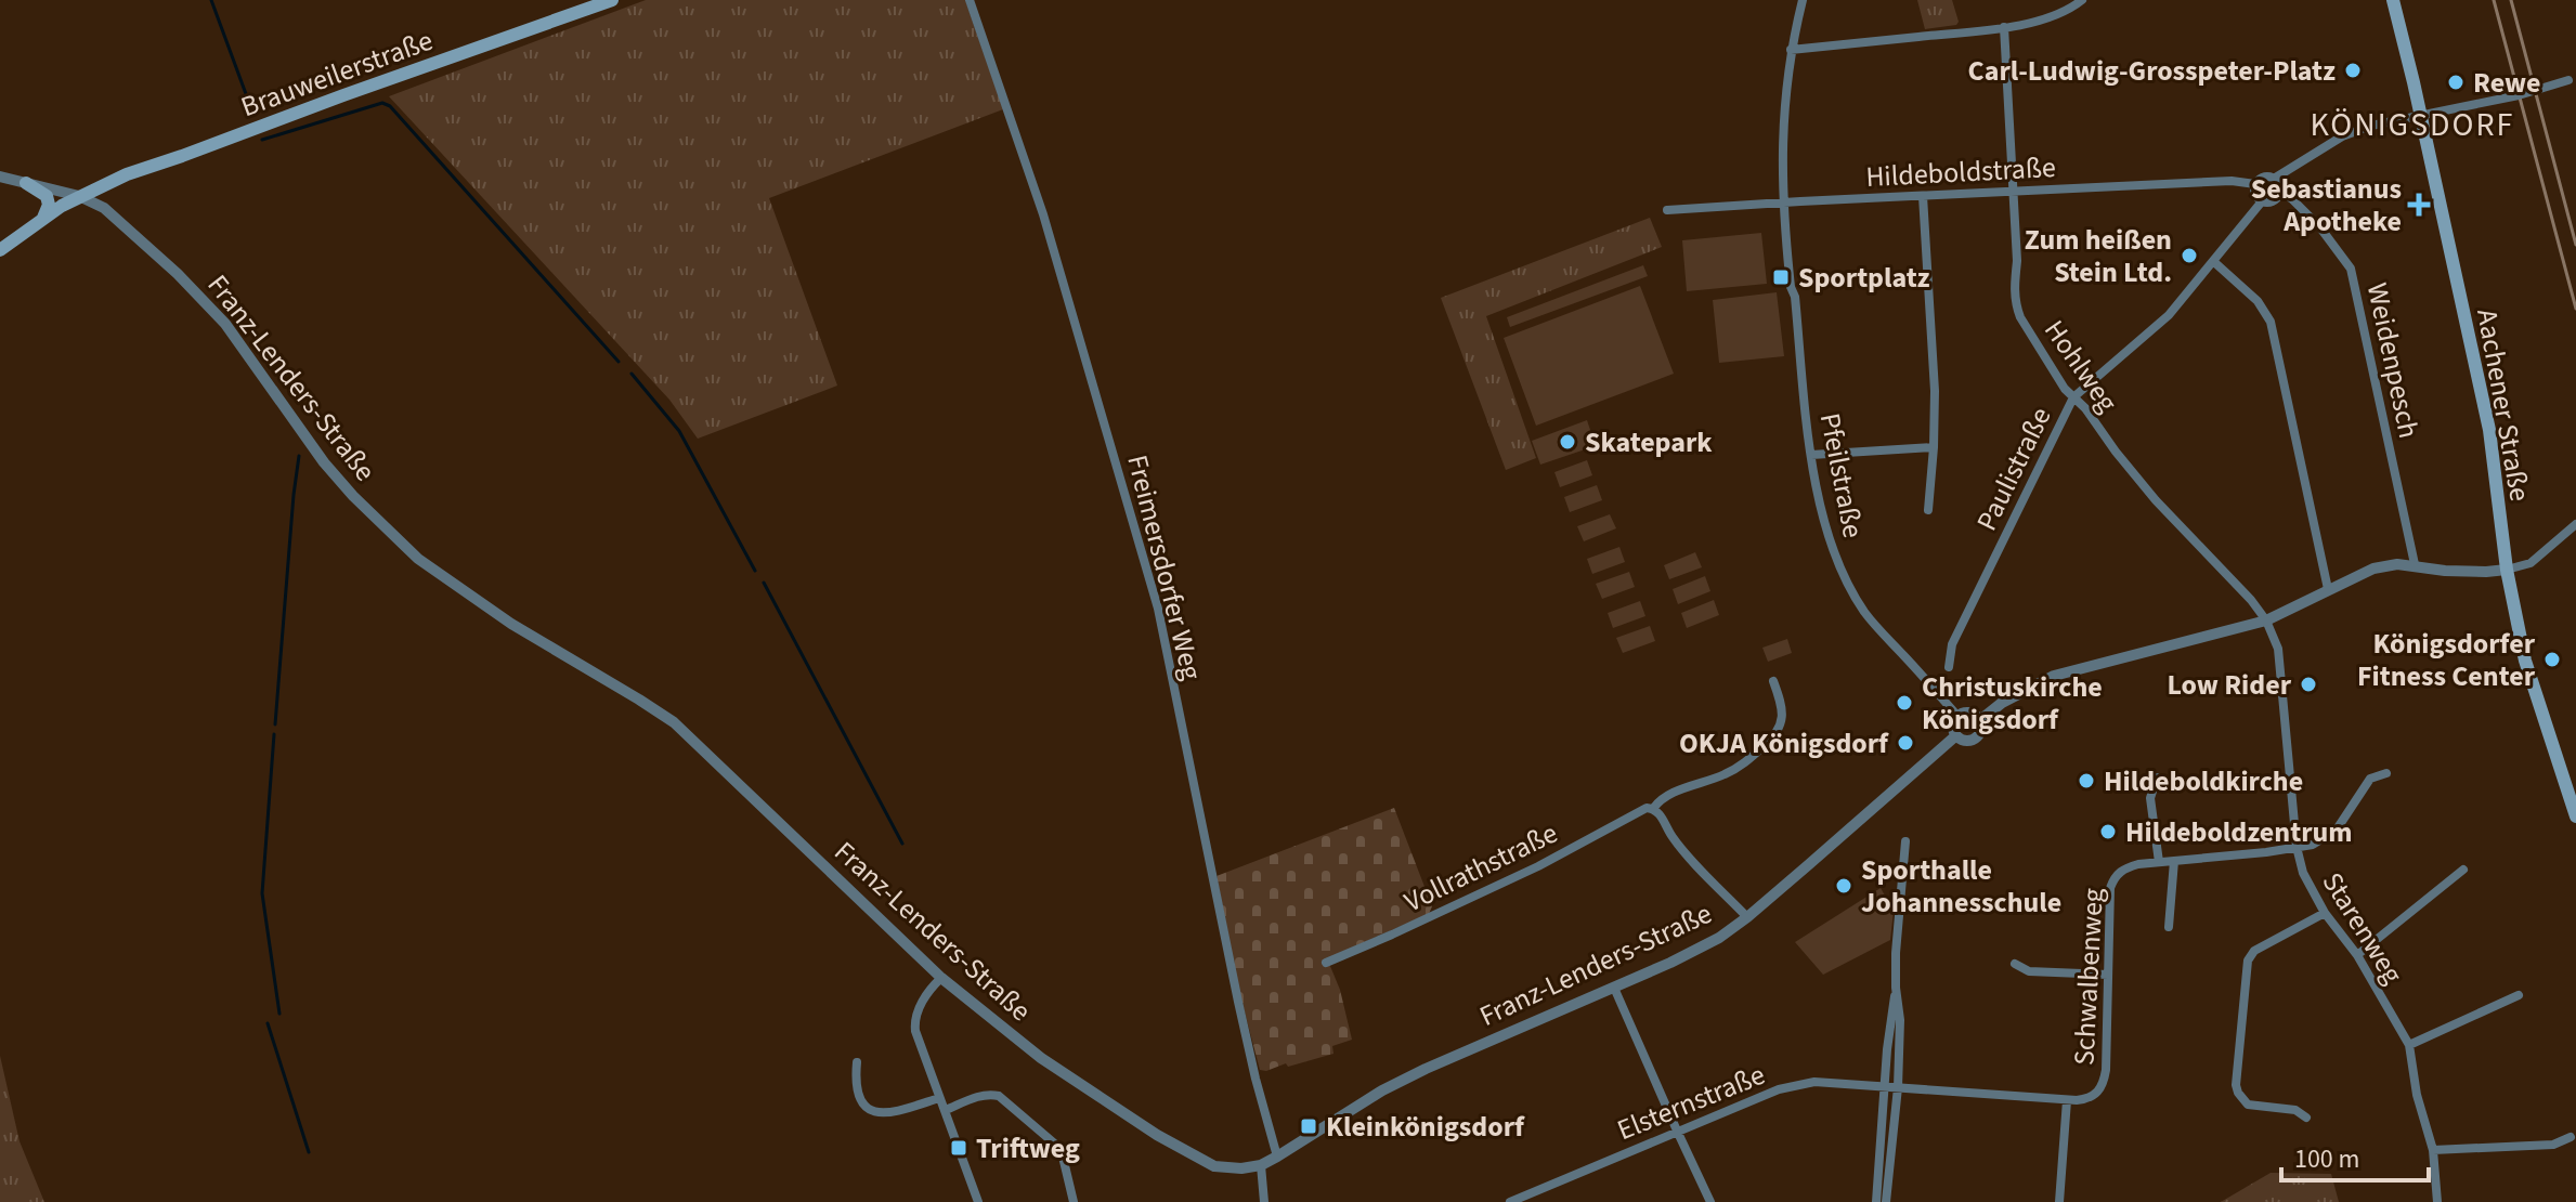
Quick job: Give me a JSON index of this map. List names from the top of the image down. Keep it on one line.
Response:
{"streets":{"main road":["Brauweilerstraße","Aachener Straße"],"street":["Hildeboldstraße","Weidenpesch","Hohlweg","Franz-Lenders-Straße","Paulistraße","Pfeilstraße","Freimersdorfer Weg","Vollrathstraße","Starenweg","Schwalbenweg","Elsternstraße"]},"crossings":[["Brauweilerstraße","Franz-Lenders-Straße"],["Hildeboldstraße","Weidenpesch"],["Hildeboldstraße","Hohlweg"],["Hildeboldstraße","Paulistraße"],["Hildeboldstraße","Pfeilstraße"],["Weidenpesch","Paulistraße"],["Hohlweg","Paulistraße"],["Hohlweg","Starenweg"],["Franz-Lenders-Straße","Pfeilstraße"],["Franz-Lenders-Straße","Freimersdorfer Weg"],["Starenweg","Schwalbenweg"],["Schwalbenweg","Elsternstraße"]],"districts":["KÖNIGSDORF"],"places":{"other":["Carl-Ludwig-Grosspeter-Platz","Rewe","Zum heißen Stein Ltd.","Skatepark","Königsdorfer Fitness Center","Low Rider","Christuskirche Königsdorf","OKJA Königsdorf","Hildeboldkirche","Hildeboldzentrum","Sporthalle Johannesschule"],"health":["Sebastianus Apotheke"],"transit":["Sportplatz","Kleinkönigsdorf","Triftweg"]},"scale_bar":"100 m"}
